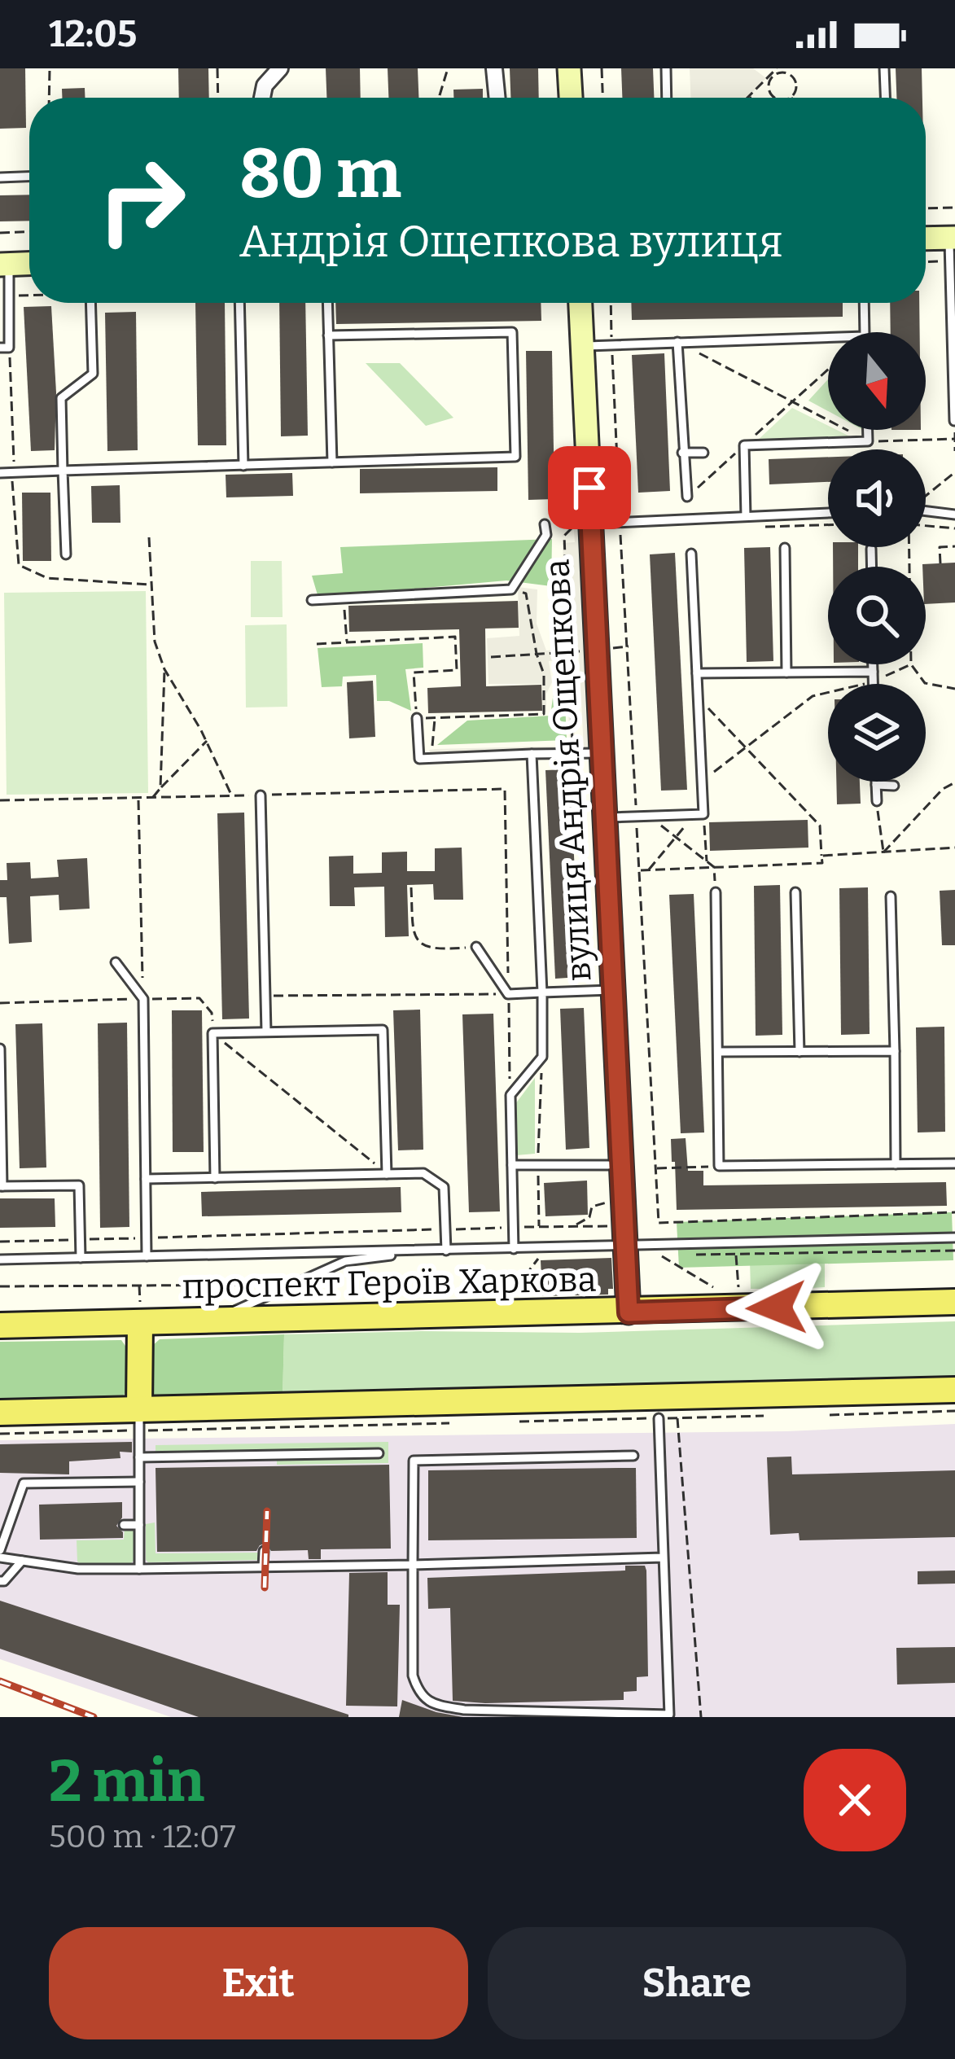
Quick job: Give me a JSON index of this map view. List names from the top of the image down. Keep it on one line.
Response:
{"streets":{"main road":["проспект Героїв Харкова"],"street":["вулиця Андрія Ощепкова"]},"crossings":[["вулиця Андрія Ощепкова","проспект Героїв Харкова"]],"north":"bottom","page":{"status":"12:05","turn":["80 m","Андрія Ощепкова вулиця"],"heading":["2 min","500 m · 12:07"],"buttons":["Exit","Share"]}}
